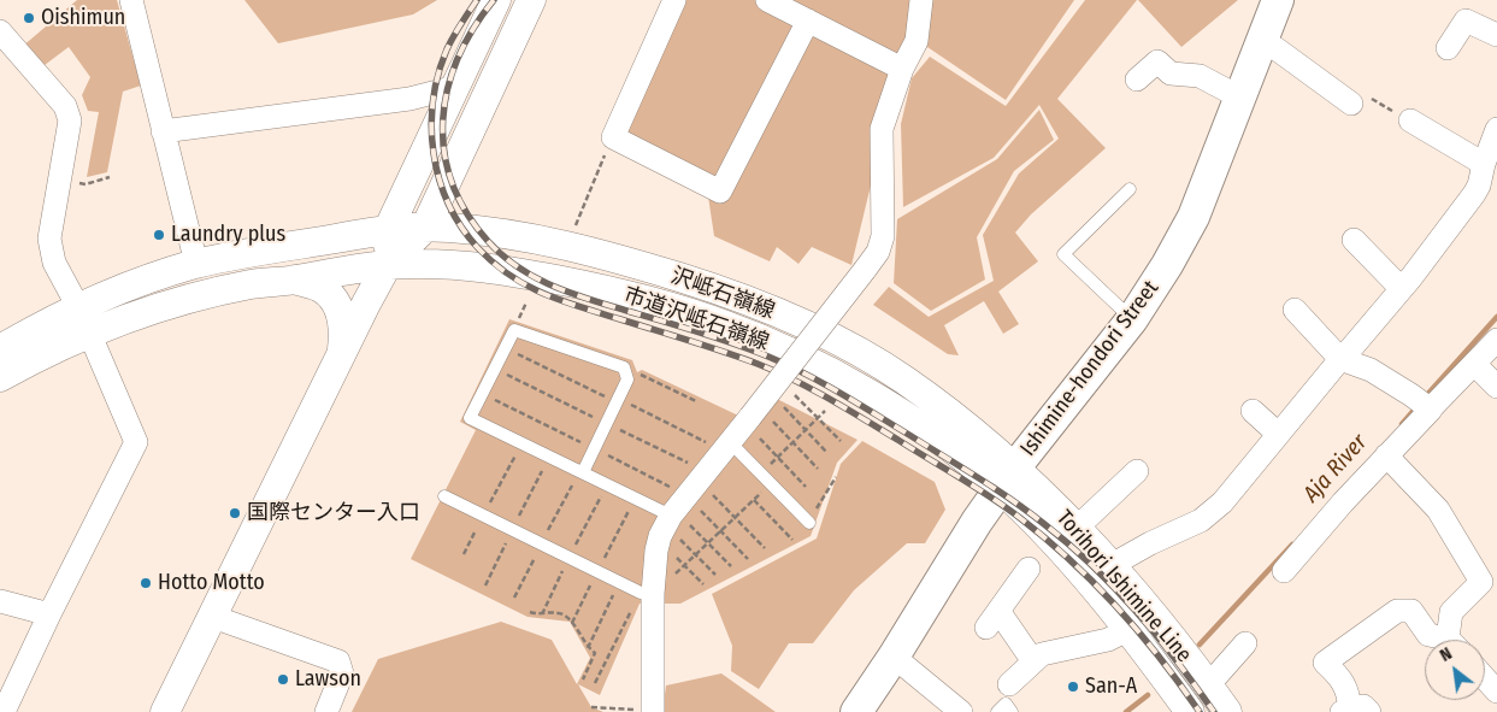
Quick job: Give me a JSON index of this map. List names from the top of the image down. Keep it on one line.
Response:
{"streets":{"main road":["Ishimine-hondori Street"],"street":["沢岻石嶺線","市道沢岻石嶺線","Torihori Ishimine Line"]},"crossings":[["沢岻石嶺線","市道沢岻石嶺線"],["沢岻石嶺線","Ishimine-hondori Street"],["沢岻石嶺線","Torihori Ishimine Line"],["市道沢岻石嶺線","Ishimine-hondori Street"],["市道沢岻石嶺線","Torihori Ishimine Line"],["Ishimine-hondori Street","Torihori Ishimine Line"]],"water":["Aja River"],"places":["Oishimun","Laundry plus","国際センター入口","Hotto Motto","Lawson","San-A"],"north":"top left"}
